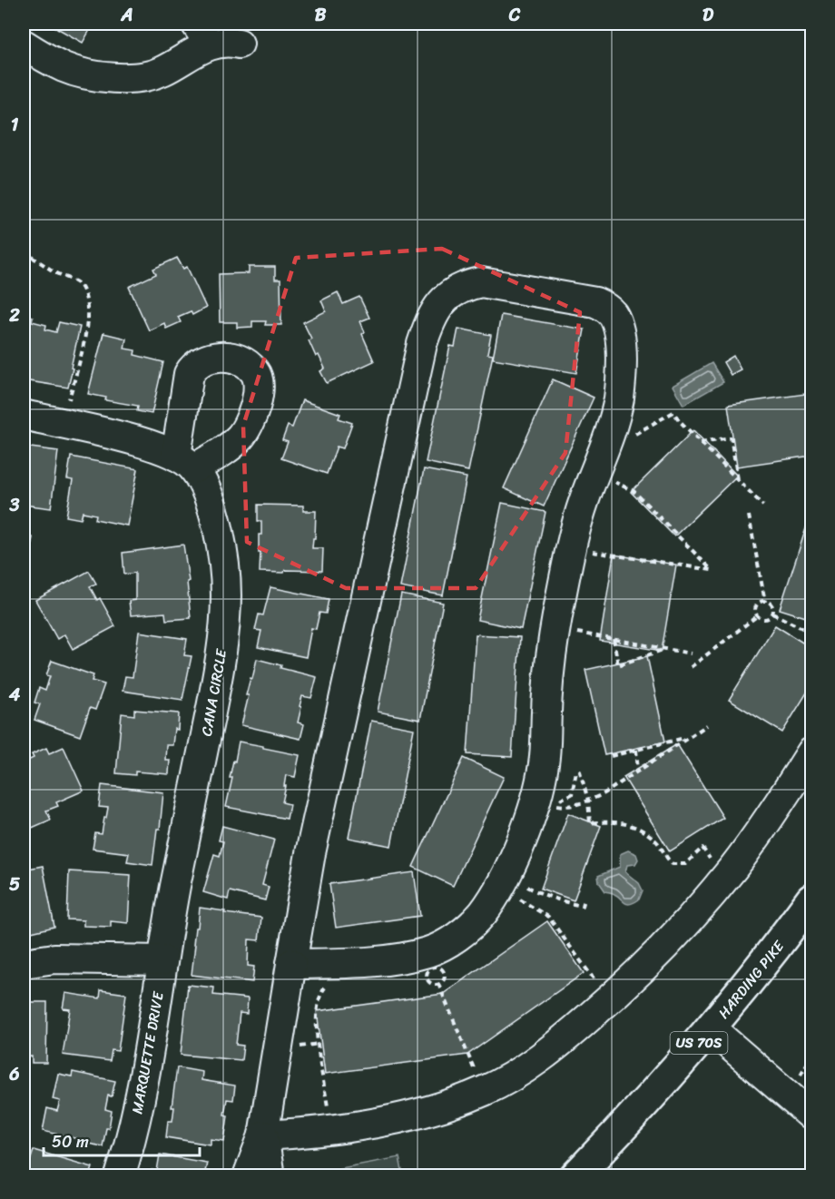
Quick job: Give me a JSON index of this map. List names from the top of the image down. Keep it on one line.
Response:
{"streets":{"main road":["HARDING PIKE","US 70S"],"street":["CANA CIRCLE","MARQUETTE DRIVE"]},"crossings":[["CANA CIRCLE","MARQUETTE DRIVE"]],"scale_bar":"50 m","grid":{"columns":["A","B","C","D"],"rows":["1","2","3","4","5","6"]}}
